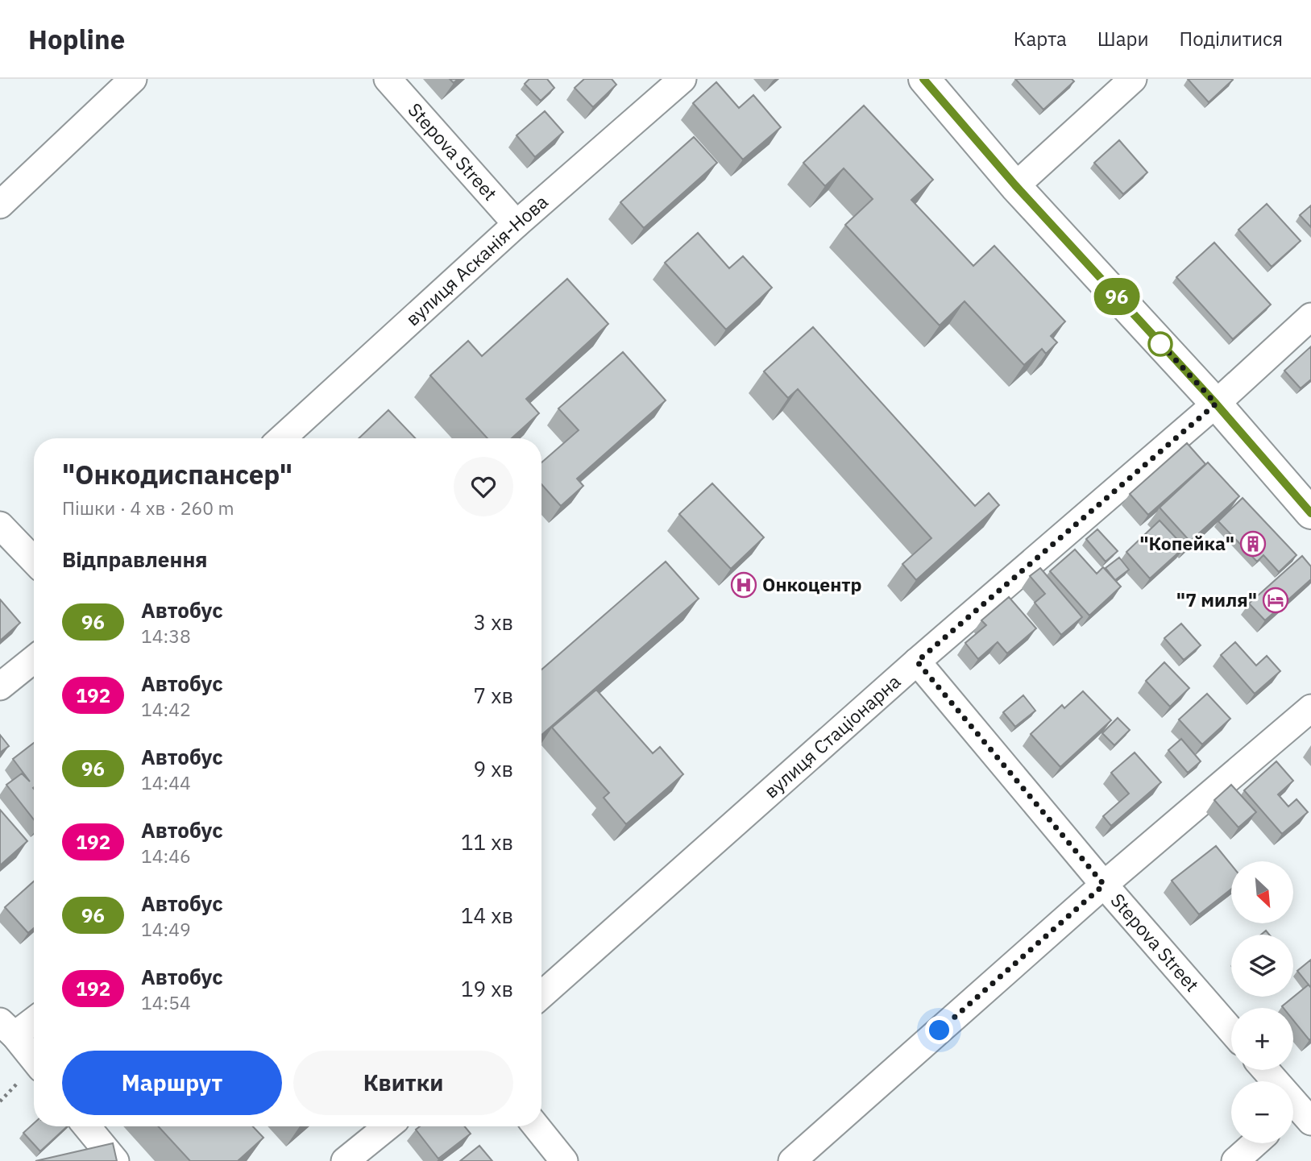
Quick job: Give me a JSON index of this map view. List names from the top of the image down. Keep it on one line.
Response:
{"streets":{"street":["Stepova Street","вулиця Асканія-Нова","вулиця Стаціонарна"]},"crossings":[["Stepova Street","вулиця Асканія-Нова"],["Stepova Street","вулиця Стаціонарна"]],"places":{"building":["\"Копейка\""],"hospital":["Онкоцентр"],"hotel":["\"7 миля\""]},"lines":["bus line 96"],"north":"bottom right","page":{"header":"Hopline","nav":["Карта","Шари","Поділитися"],"on_map":"96","heading":[["\"Онкодиспансер\"","Пішки · 4 хв · 260 m"],"Відправлення"],"list":[{"mark":"96","name":"Автобус","note":"14:38","value":"3 хв"},{"mark":"192","name":"Автобус","note":"14:42","value":"7 хв"},{"mark":"96","name":"Автобус","note":"14:44","value":"9 хв"},{"mark":"192","name":"Автобус","note":"14:46","value":"11 хв"},{"mark":"96","name":"Автобус","note":"14:49","value":"14 хв"},{"mark":"192","name":"Автобус","note":"14:54","value":"19 хв"}],"map_buttons":["+","−"],"buttons":["Маршрут","Квитки"]}}
